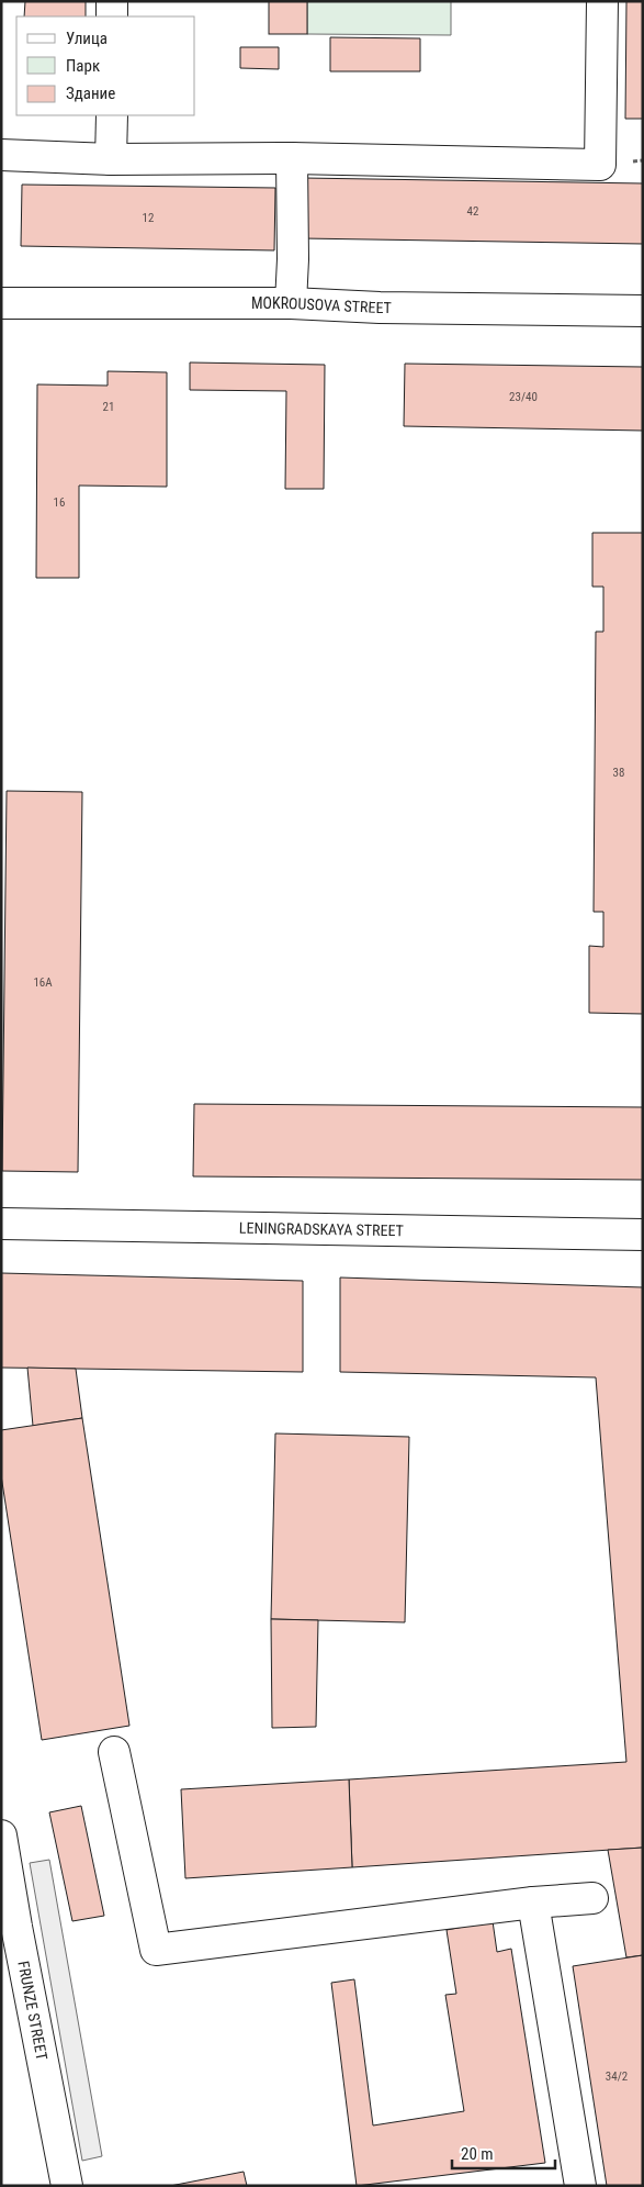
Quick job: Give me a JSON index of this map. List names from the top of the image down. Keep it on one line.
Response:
{"streets":{"street":["MOKROUSOVA STREET","LENINGRADSKAYA STREET","FRUNZE STREET"]},"house_numbers":["42","12","23/40","21","16","38","16А","34/2"],"legend":["Улица","Парк","Здание"],"scale_bar":"20 m"}
